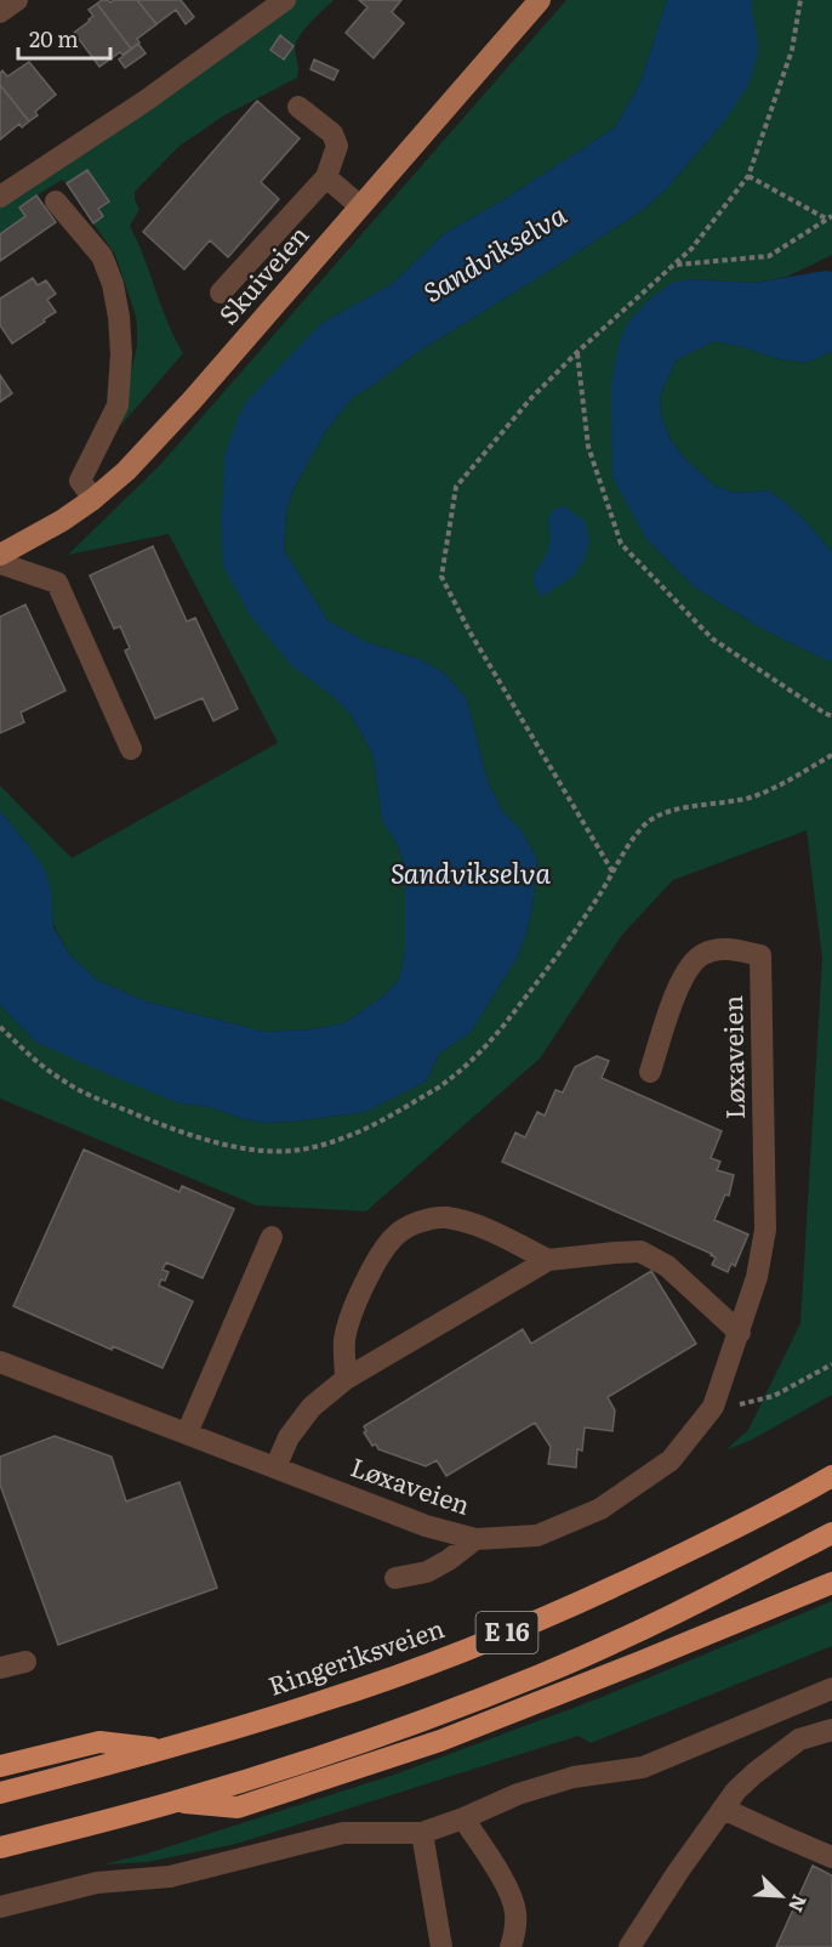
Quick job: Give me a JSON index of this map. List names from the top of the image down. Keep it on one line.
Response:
{"streets":{"highway":["E 16","Ringeriksveien"],"main road":["Skuiveien"],"street":["Løxaveien"]},"crossings":[["E 16","Ringeriksveien"]],"water":["Sandvikselva"],"scale_bar":"20 m","north":"bottom right"}
